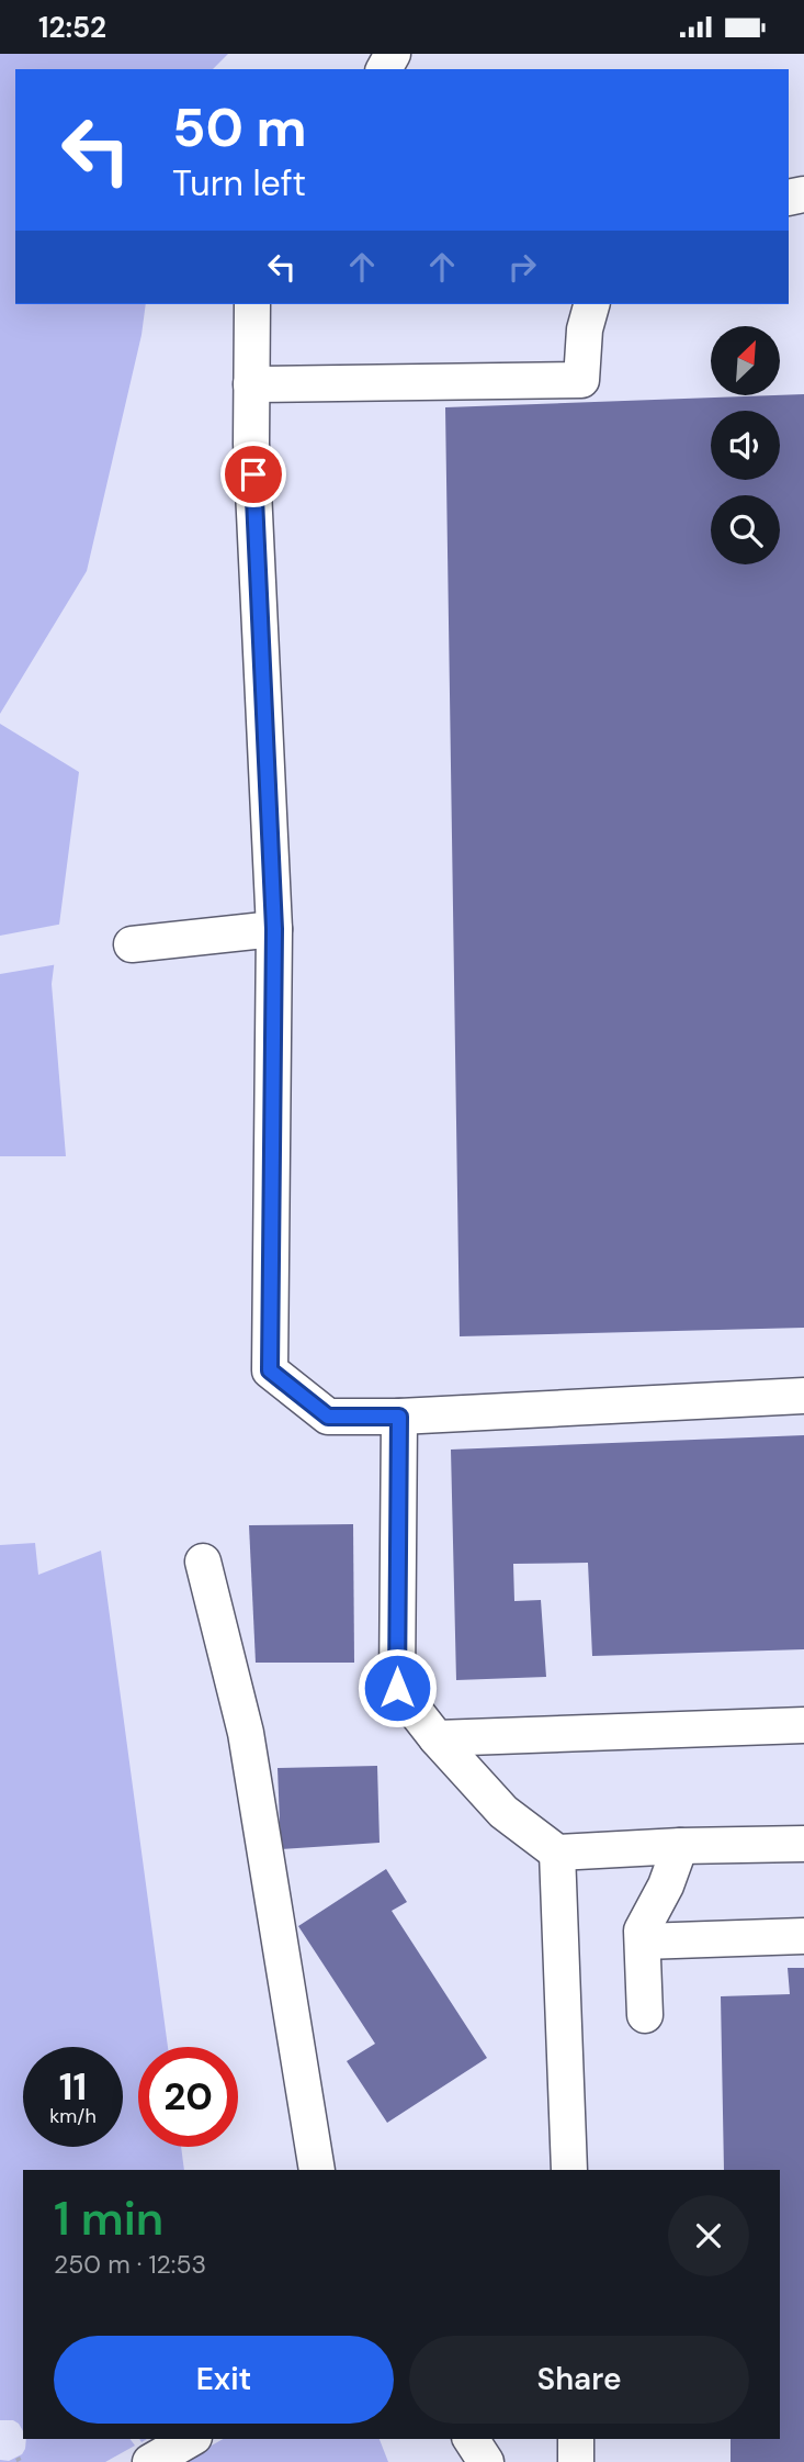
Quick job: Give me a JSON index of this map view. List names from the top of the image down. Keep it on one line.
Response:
{"north":"top right","page":{"status":"12:52","turn":["50 m","Turn left"],"speed":"11 km/h","limit":"20","heading":["1 min","250 m · 12:53"],"buttons":["Exit","Share"]}}
